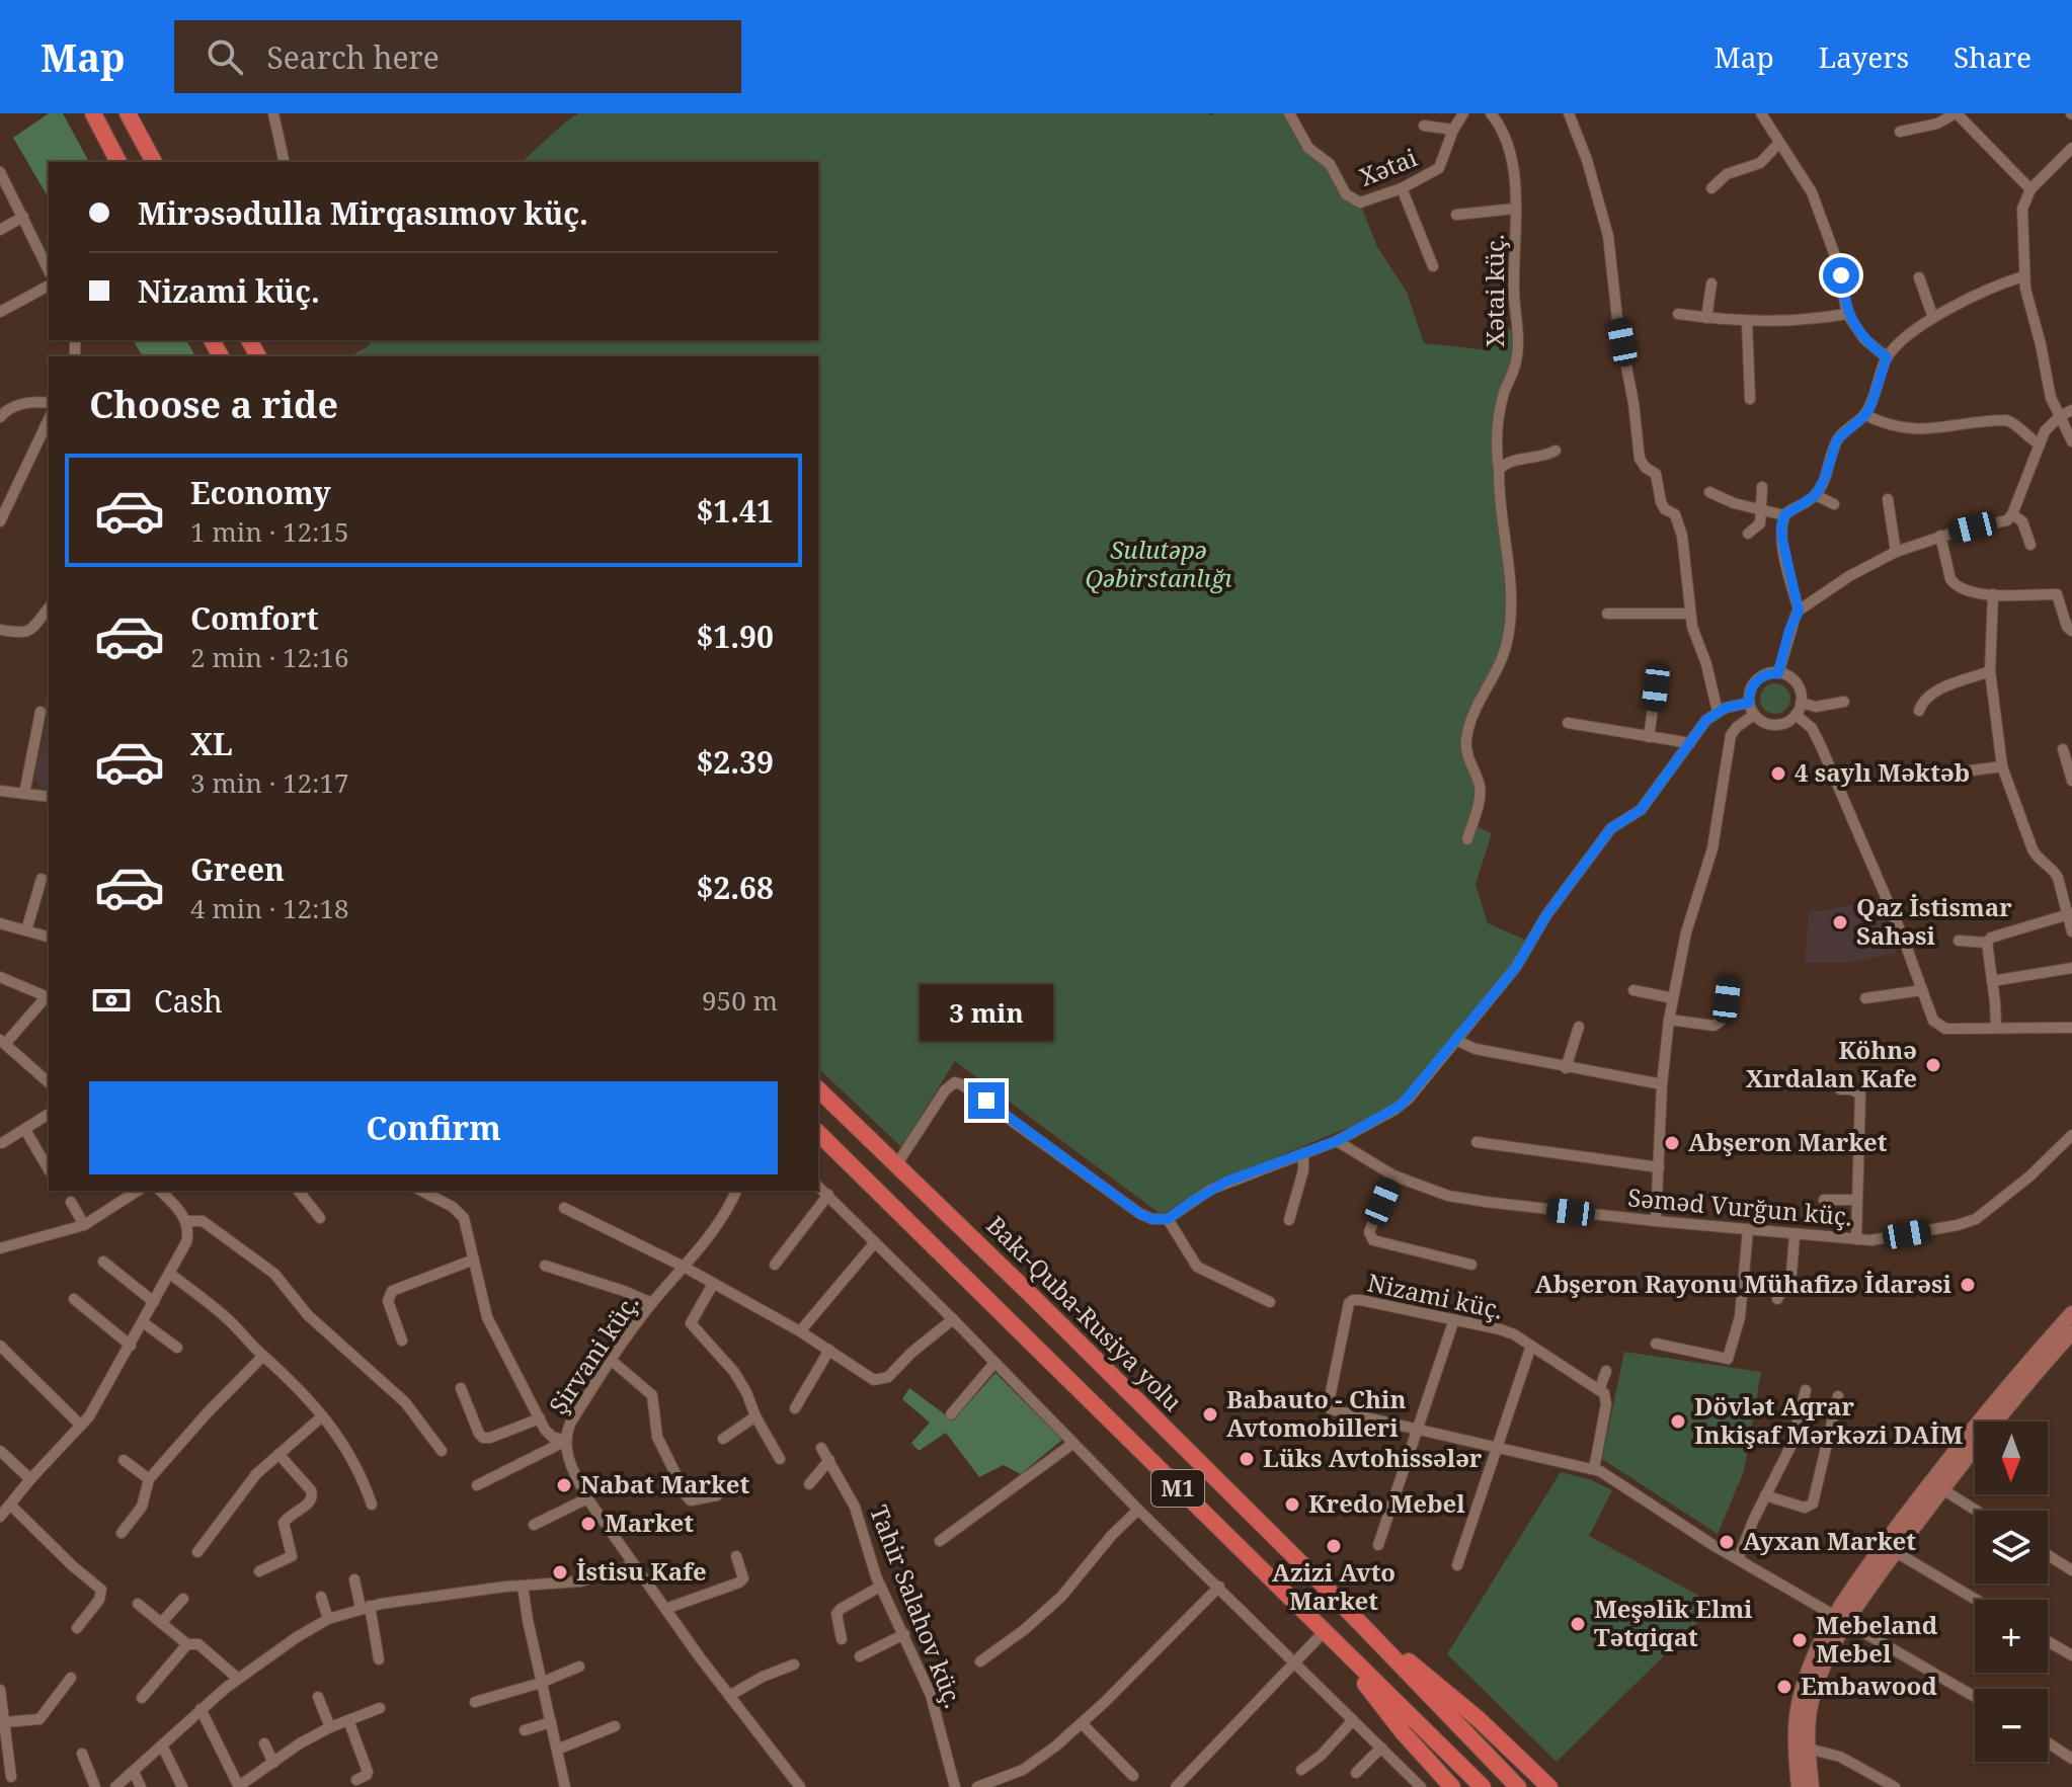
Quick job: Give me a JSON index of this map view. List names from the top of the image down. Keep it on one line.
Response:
{"streets":{"highway":["Bakı-Quba-Rusiya yolu","M1"],"street":["Xətai","Xətai küç.","Səməd Vurğun küç.","Nizami küç.","Şirvani küç.","Tahir Salahov küç."]},"parks":["Sulutəpə Qəbirstanlığı"],"places":["4 saylı Məktəb","Qaz İstismar Sahəsi","Köhnə Xırdalan Kafe","Abşeron Market","Abşeron Rayonu Mühafizə İdarəsi","Babauto - Chin Avtomobilleri","Dövlət Aqrar Inkişaf Mərkəzi DAİM","Lüks Avtohissələr","Nabat Market","Kredo Mebel","Market","Ayxan Market","Azizi Avto Market","İstisu Kafe","Meşəlik Elmi Tətqiqat","Mebeland Mebel","Embawood"],"north":"bottom","page":{"header":"Map","search":"Search here","nav":["Map","Layers","Share"],"banner":["Mirəsədulla Mirqasımov küç.","Nizami küç."],"heading":"Choose a ride","list":[{"name":"Economy","note":"1 min · 12:15","value":"$1.41"},{"name":"Comfort","note":"2 min · 12:16","value":"$1.90"},{"name":"XL","note":"3 min · 12:17","value":"$2.39"},{"name":"Green","note":"4 min · 12:18","value":"$2.68"}],"pay":["Cash","950 m"],"bubble":"3 min","buttons":"Confirm","map_buttons":["+","−"]}}
